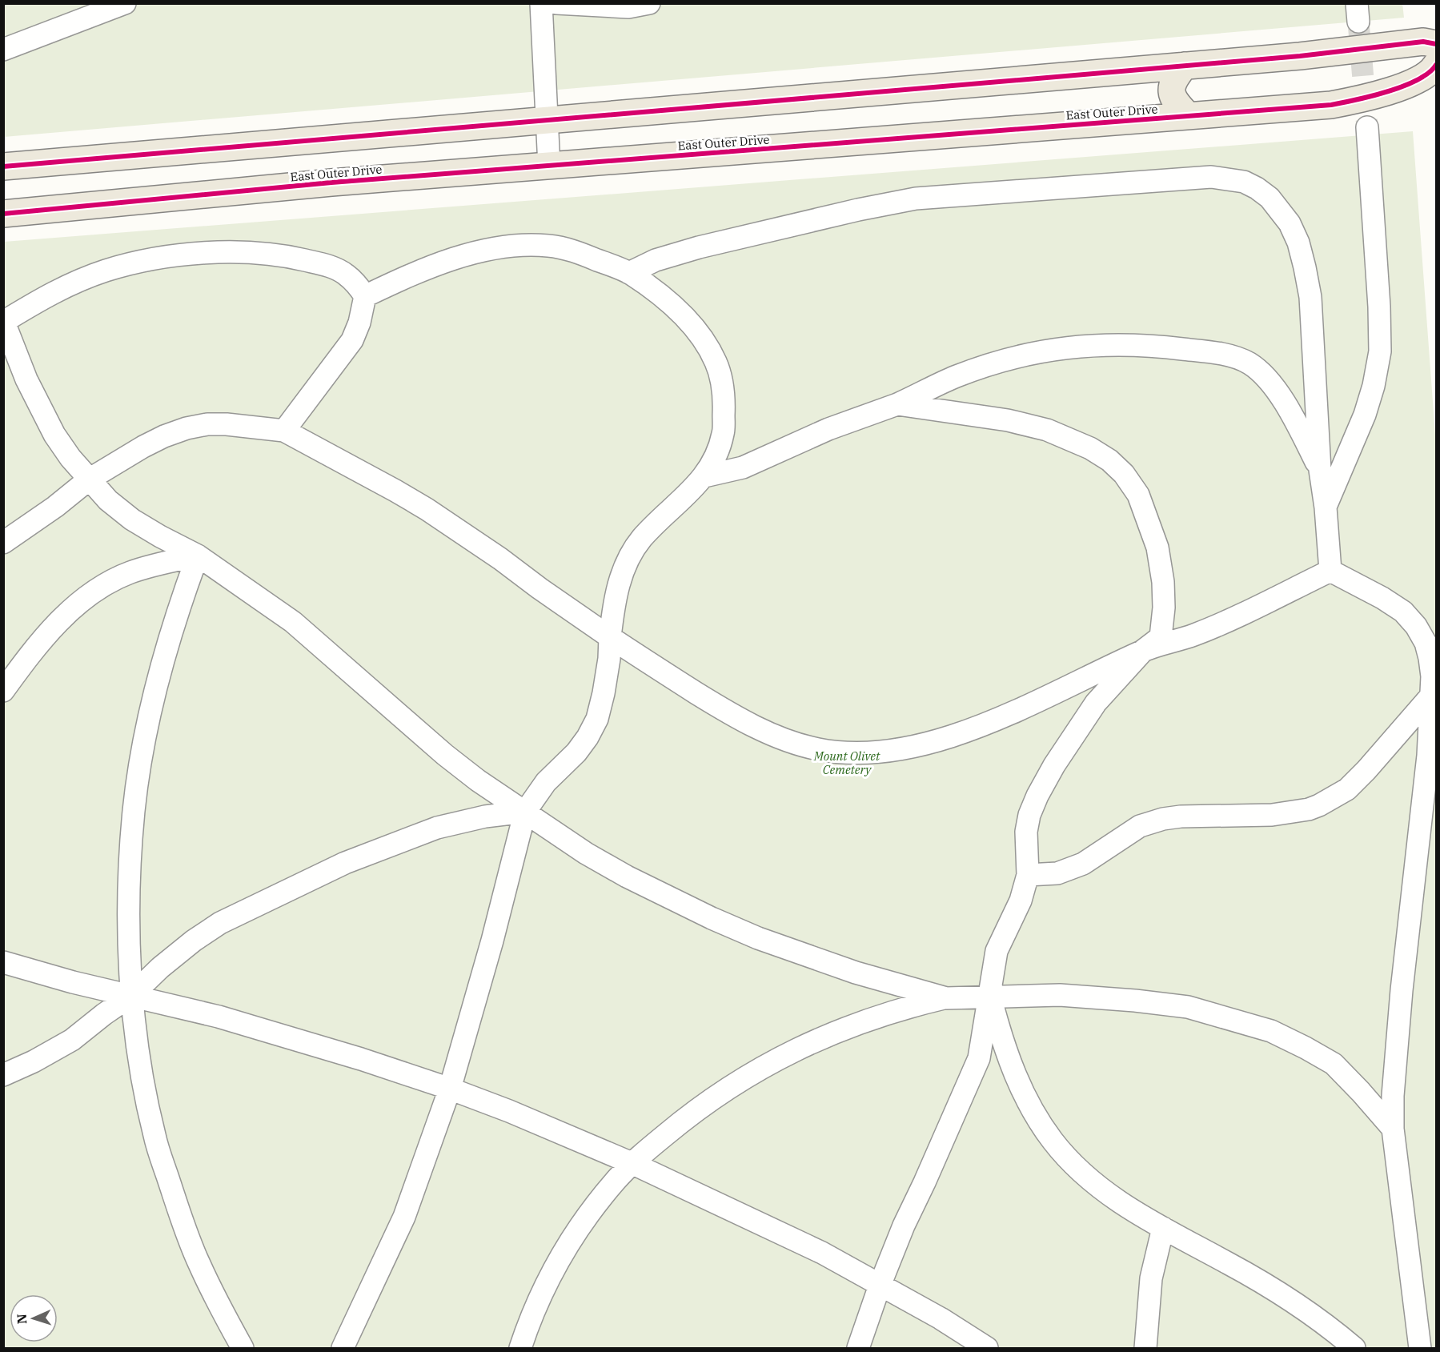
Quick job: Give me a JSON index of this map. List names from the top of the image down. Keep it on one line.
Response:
{"streets":{"main road":["East Outer Drive"]},"parks":["Mount Olivet Cemetery"],"north":"left"}
